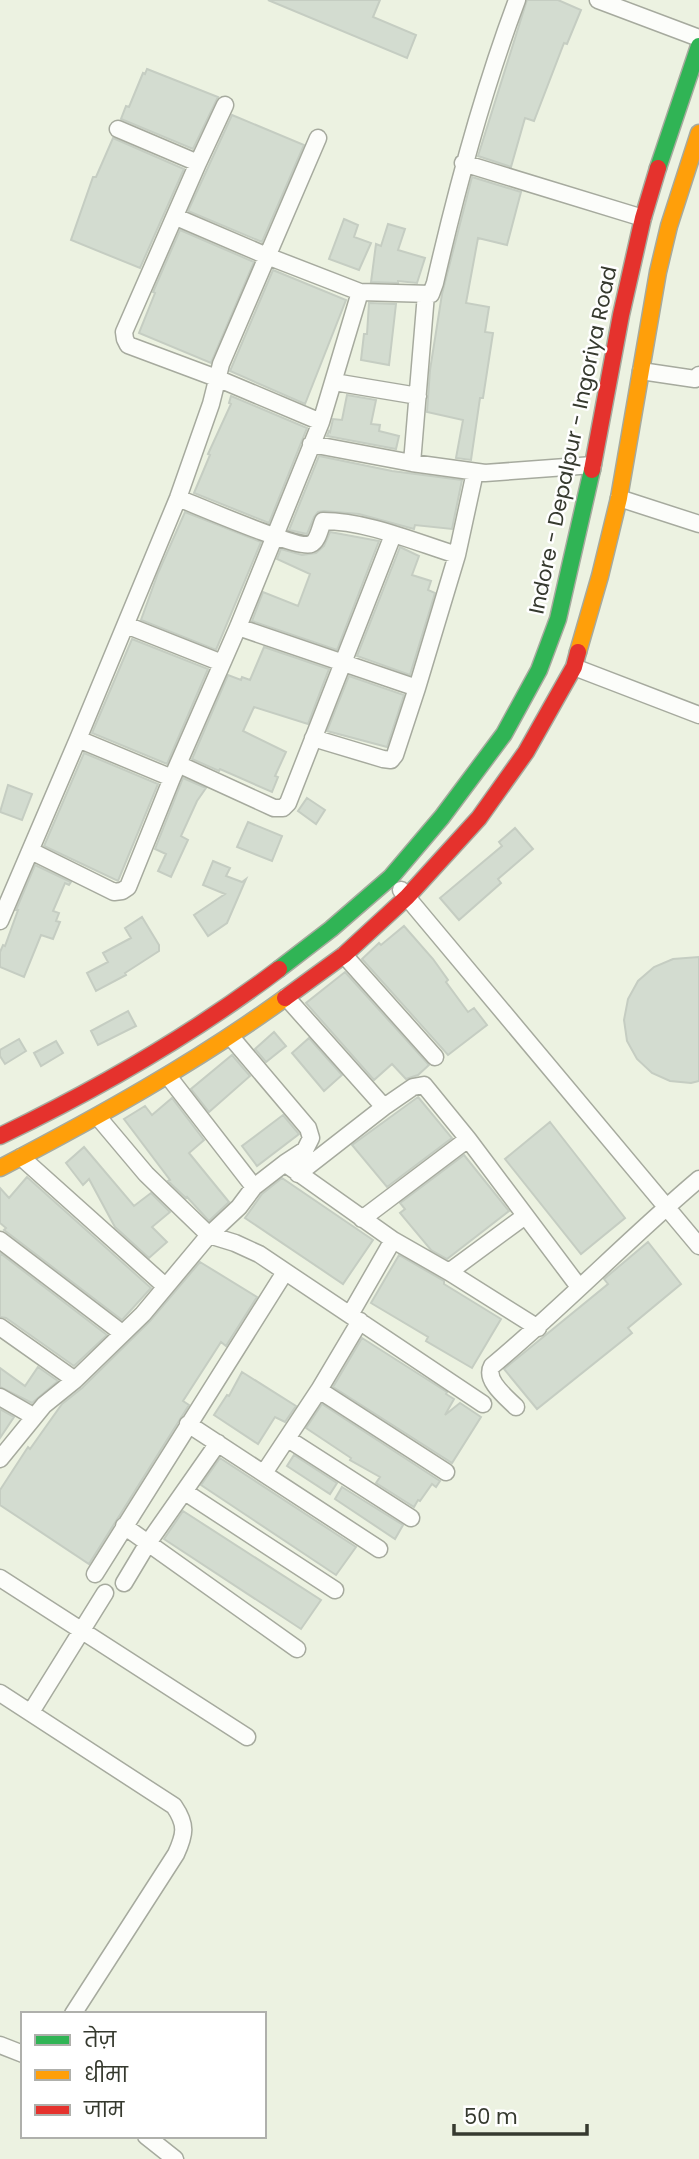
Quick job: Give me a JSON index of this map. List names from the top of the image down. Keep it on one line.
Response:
{"streets":{"main road":["Indore - Depalpur - Ingoriya Road"]},"legend":["तेज़","धीमा","जाम"],"scale_bar":"50 m"}
